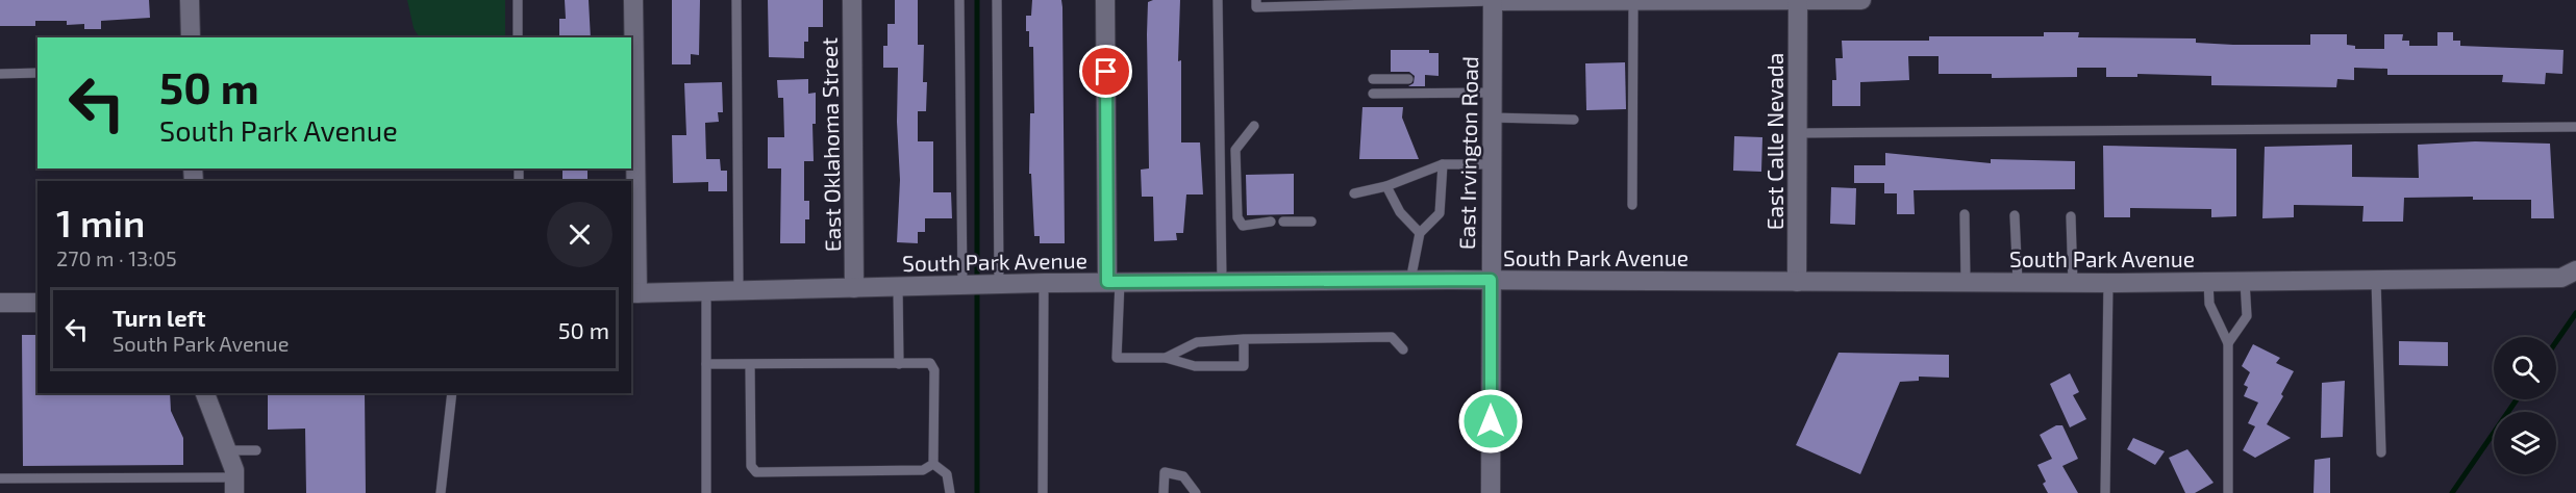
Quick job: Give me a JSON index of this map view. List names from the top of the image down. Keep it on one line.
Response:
{"streets":{"main road":["East Calle Nevada","East Oklahoma Street","East Irvington Road","South Park Avenue"]},"crossings":[["East Calle Nevada","South Park Avenue"],["East Oklahoma Street","South Park Avenue"],["East Irvington Road","South Park Avenue"]],"page":{"turn":["50 m","South Park Avenue"],"heading":["1 min","270 m · 13:05"],"list":[{"name":"Turn left","note":"South Park Avenue","value":"50 m"}]}}
